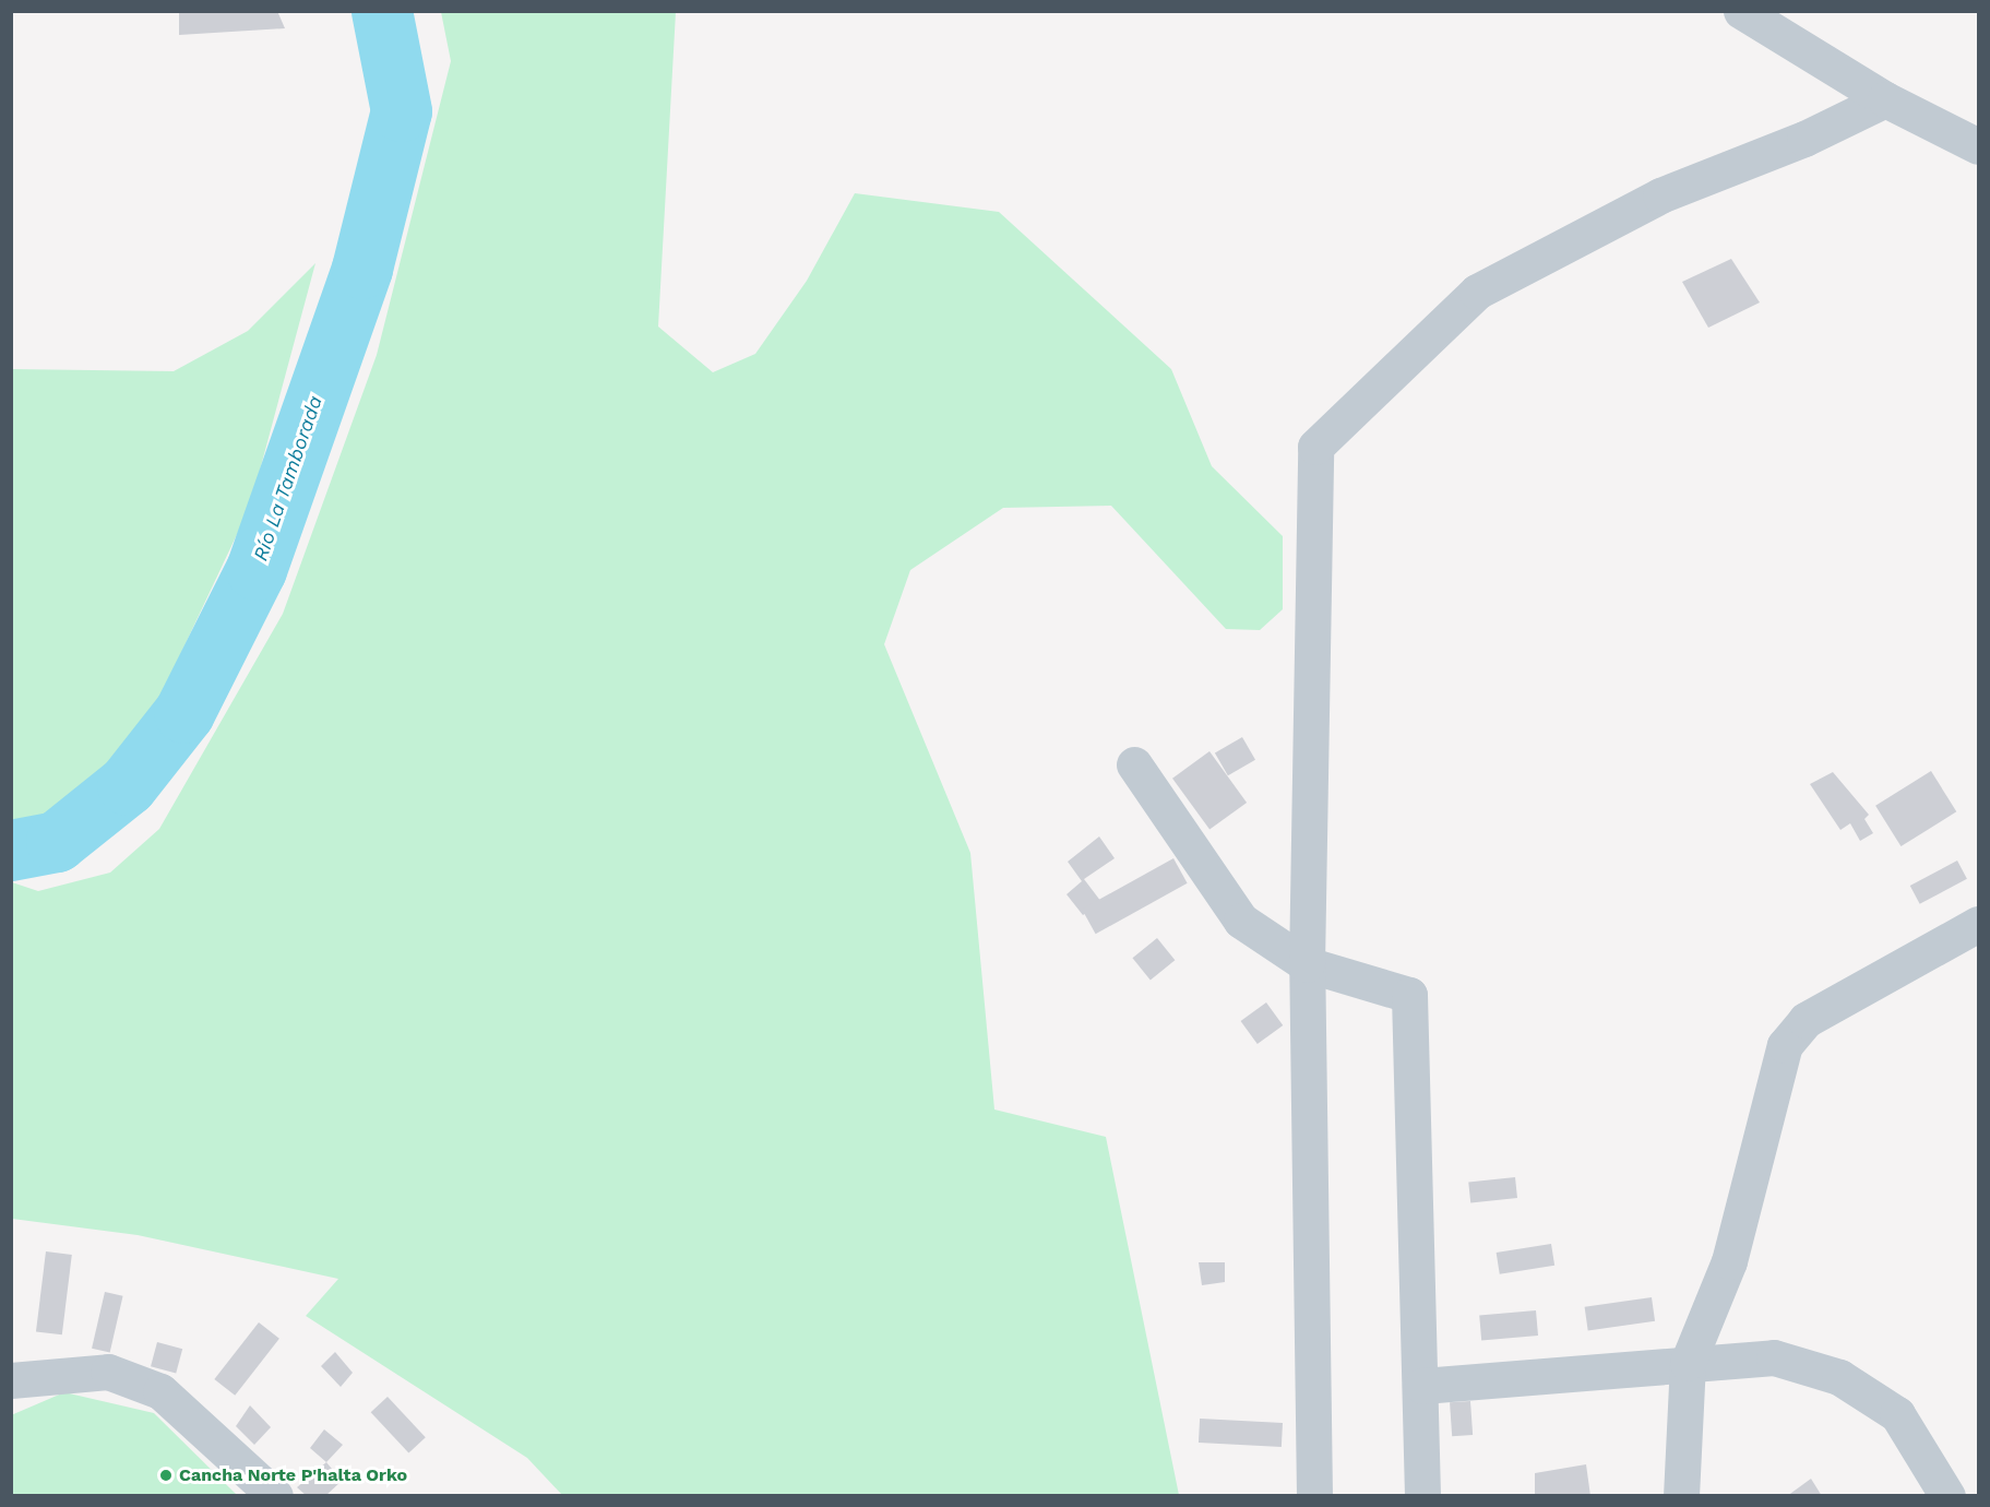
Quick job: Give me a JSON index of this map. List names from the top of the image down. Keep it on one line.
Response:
{"water":["Río La Tamborada"],"places":["Cancha Norte P'halta Orko"]}
